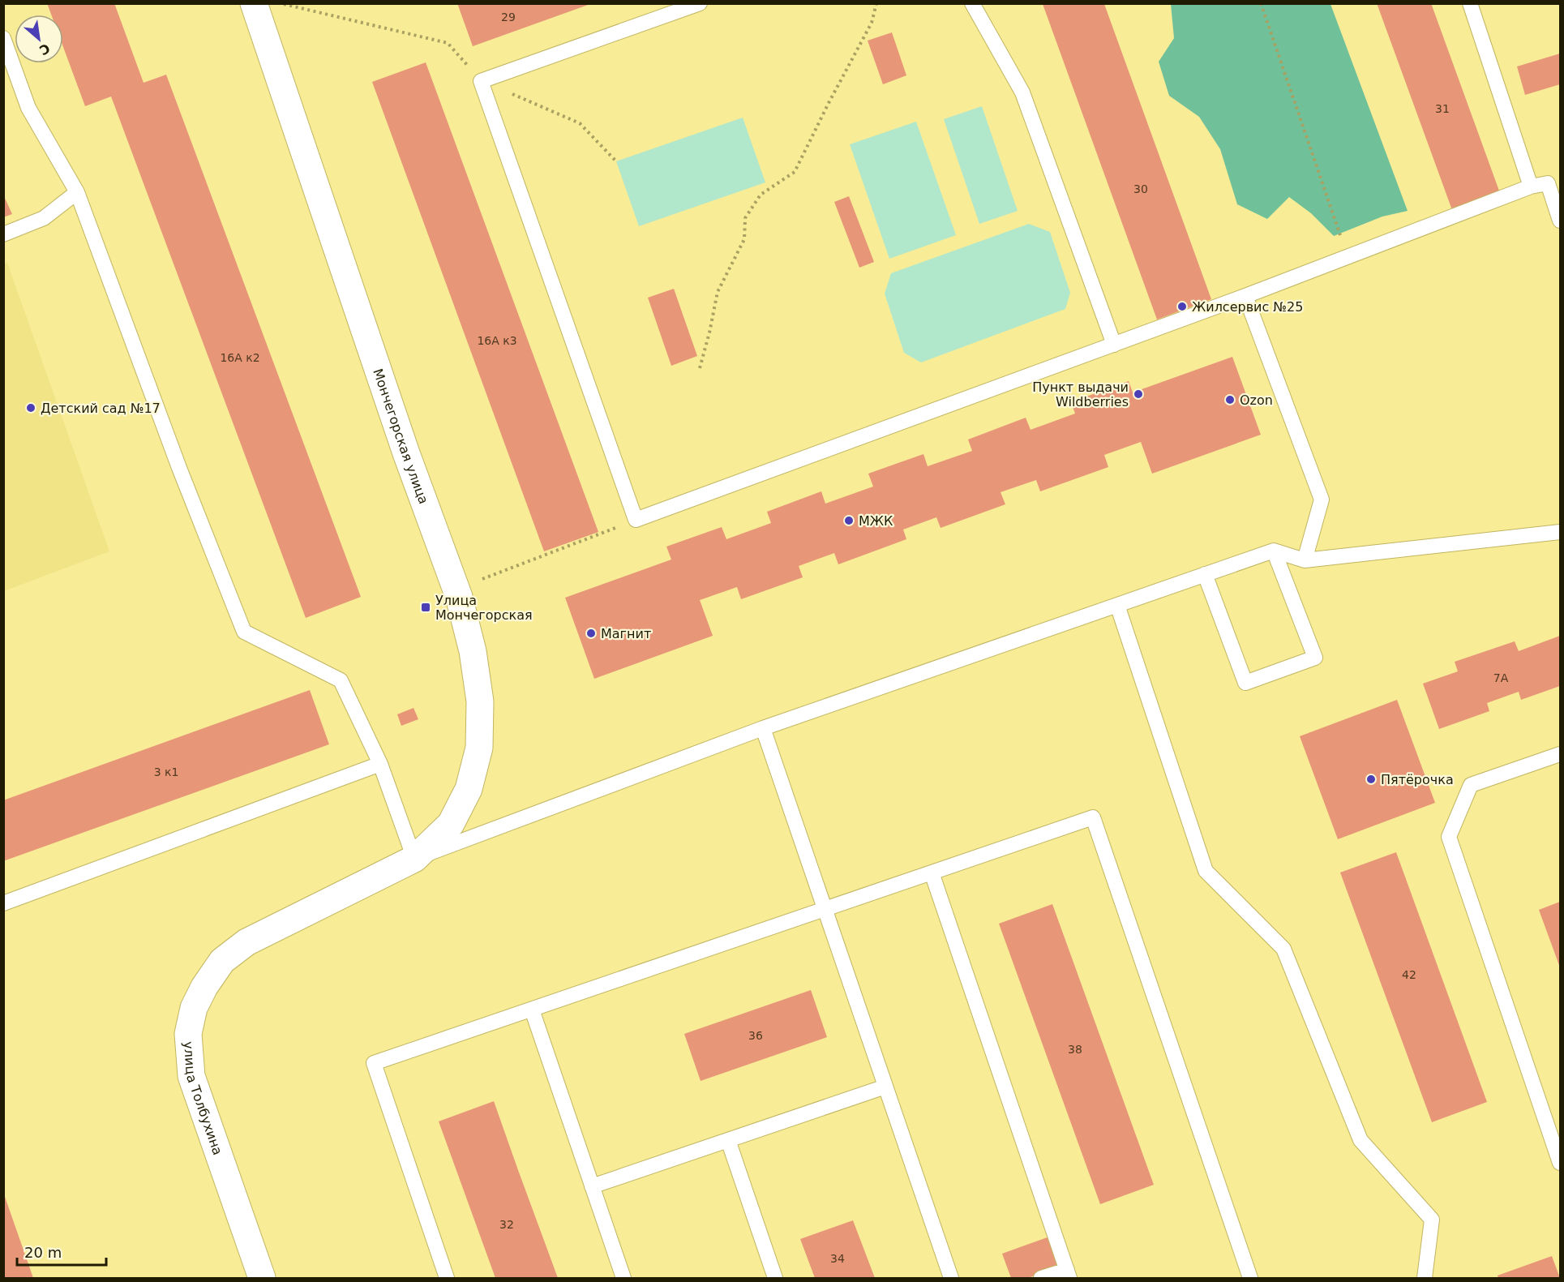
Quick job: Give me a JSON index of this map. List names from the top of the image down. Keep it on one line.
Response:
{"streets":{"street":["Мончегорская улица","улица Толбухина"]},"crossings":[["Мончегорская улица","улица Толбухина"]],"places":{"other":["Жилсервис №25","Пункт выдачи Wildberries","Ozon","Детский сад №17","МЖК","Магнит","Пятёрочка"],"transit":["Улица Мончегорская"]},"house_numbers":["29","31","30","16А к3","16А к2","7А","3 к1","42","36","38","32","34"],"scale_bar":"20 m","north":"bottom right"}
